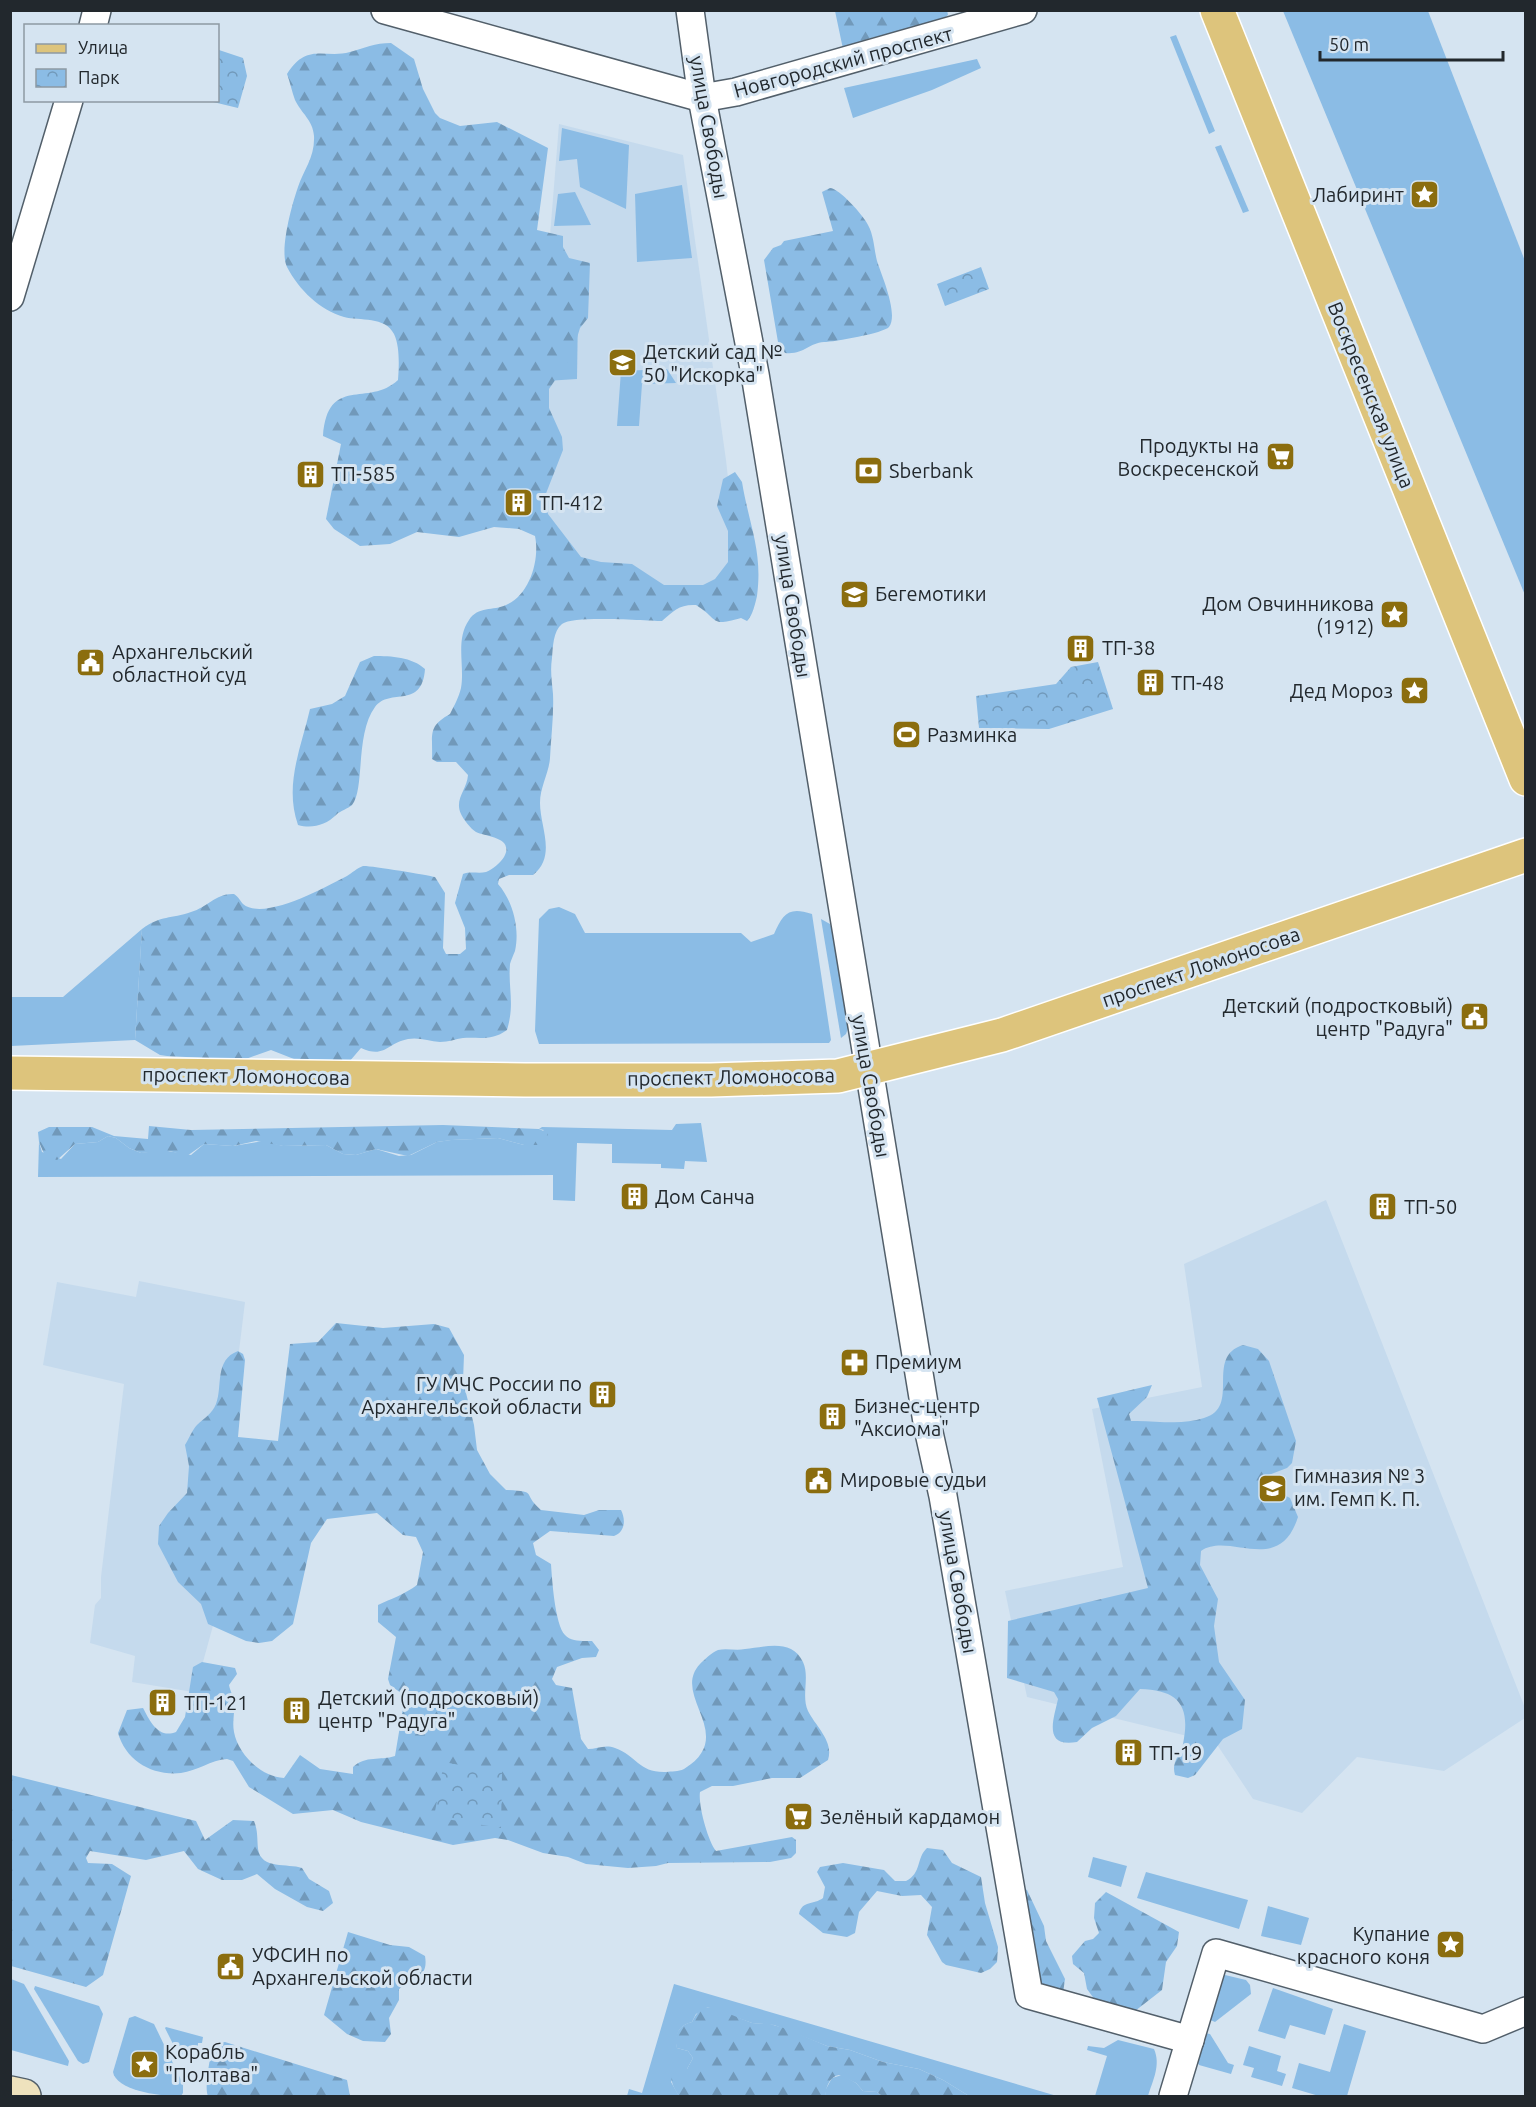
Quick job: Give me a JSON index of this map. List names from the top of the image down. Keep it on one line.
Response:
{"streets":{"main road":["Воскресенская улица","проспект Ломоносова"],"street":["Новгородский проспект","улица Свободы"]},"crossings":[["Новгородский проспект","улица Свободы"],["улица Свободы","проспект Ломоносова"]],"places":{"place":["Лабиринт","Дом Овчинникова (1912)","Дед Мороз","Купание красного коня","Корабль \"Полтава\""],"school or university":["Детский сад № 50 \"Искорка\"","Бегемотики","Гимназия № 3 им. Гемп К. П."],"supermarket":["Продукты на Воскресенской","Зелёный кардамон"],"bank":["Sberbank"],"building":["ТП-585","ТП-412","ТП-38","ТП-48","Дом Санча","ТП-50","ГУ МЧС России по Архангельской области","Бизнес-центр \"Аксиома\"","ТП-121","Детский (подросковый) центр \"Радуга\"","ТП-19"],"public building":["Архангельский областной суд","Детский (подростковый) центр \"Радуга\"","Мировые судьи","УФСИН по Архангельской области"],"sports":["Разминка"],"pharmacy":["Премиум"]},"legend":["Улица","Парк"],"scale_bar":"50 m"}
